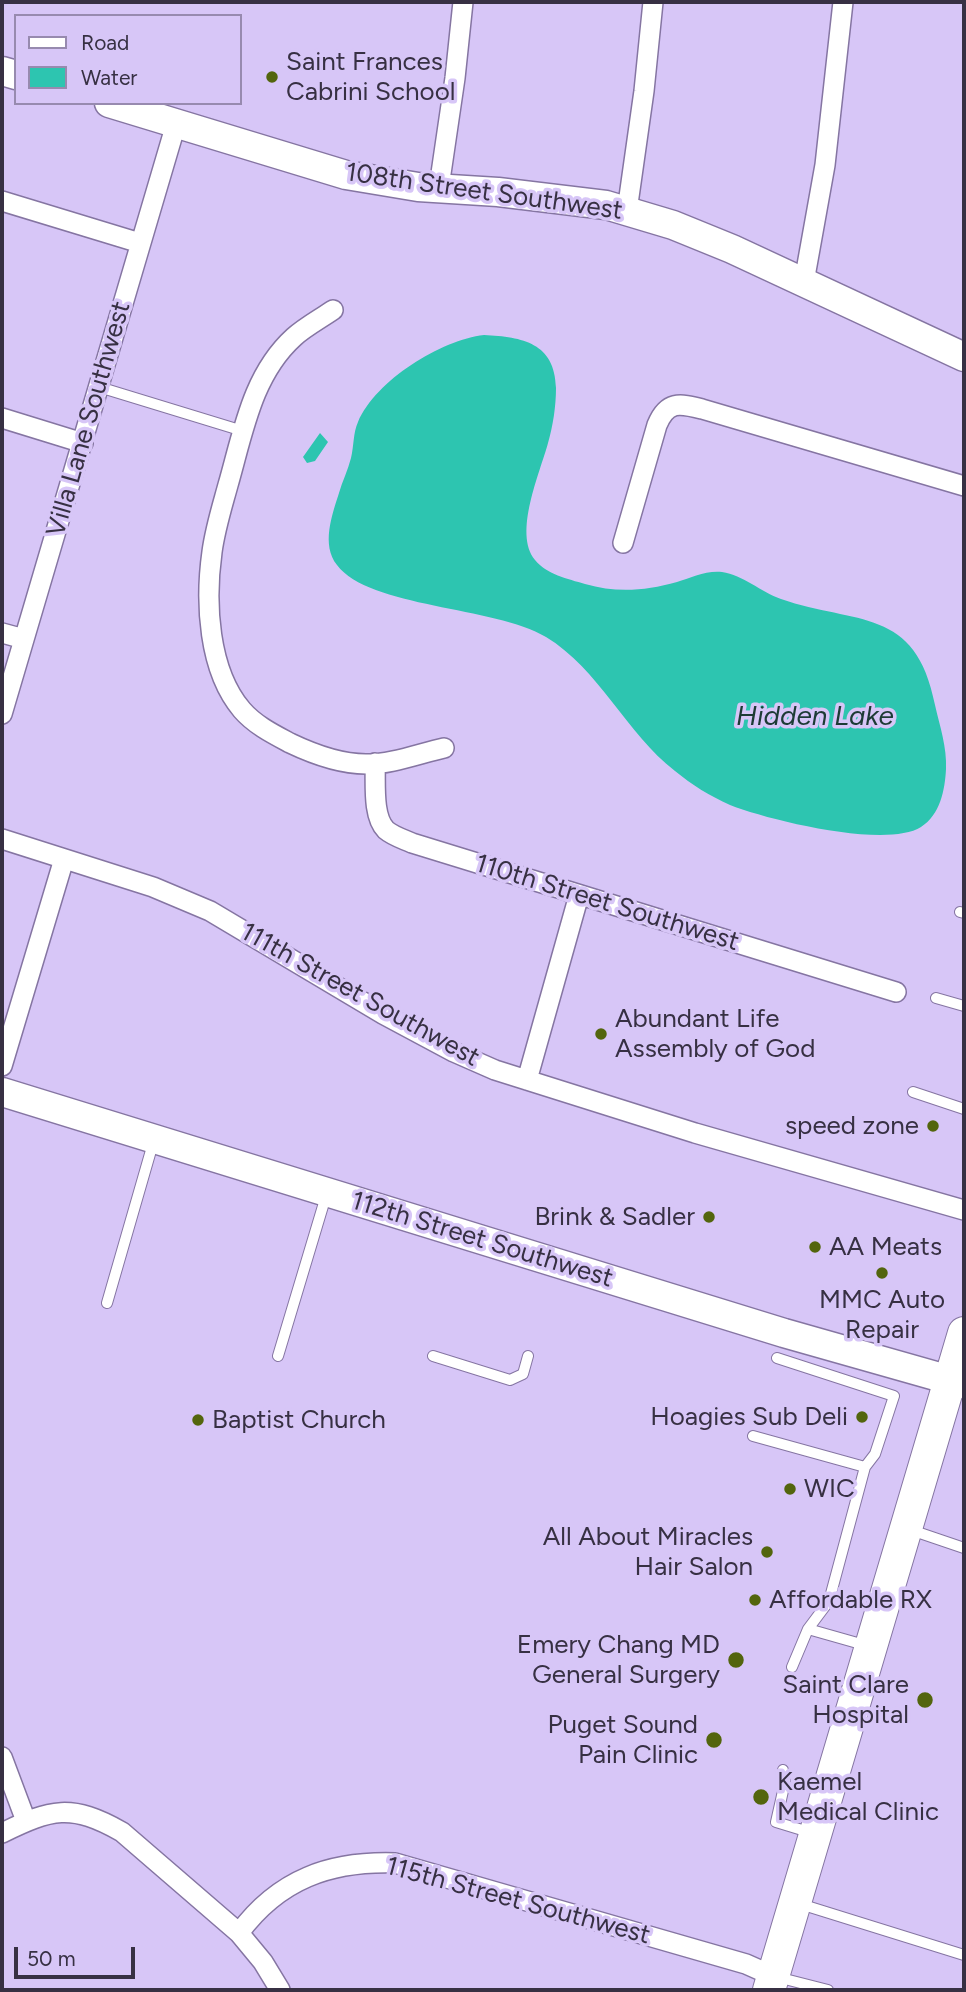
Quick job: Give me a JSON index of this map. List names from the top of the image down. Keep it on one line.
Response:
{"streets":{"street":["108th Street Southwest","Villa Lane Southwest","110th Street Southwest","111th Street Southwest","112th Street Southwest","115th Street Southwest"]},"crossings":[["108th Street Southwest","Villa Lane Southwest"]],"water":["Hidden Lake"],"places":["Saint Frances Cabrini School","Abundant Life Assembly of God","speed zone","Brink & Sadler","AA Meats","MMC Auto Repair","Hoagies Sub Deli","Baptist Church","WIC","All About Miracles Hair Salon","Affordable RX","Emery Chang MD General Surgery","Saint Clare Hospital","Puget Sound Pain Clinic","Kaemel Medical Clinic"],"legend":["Road","Water"],"scale_bar":"50 m"}
